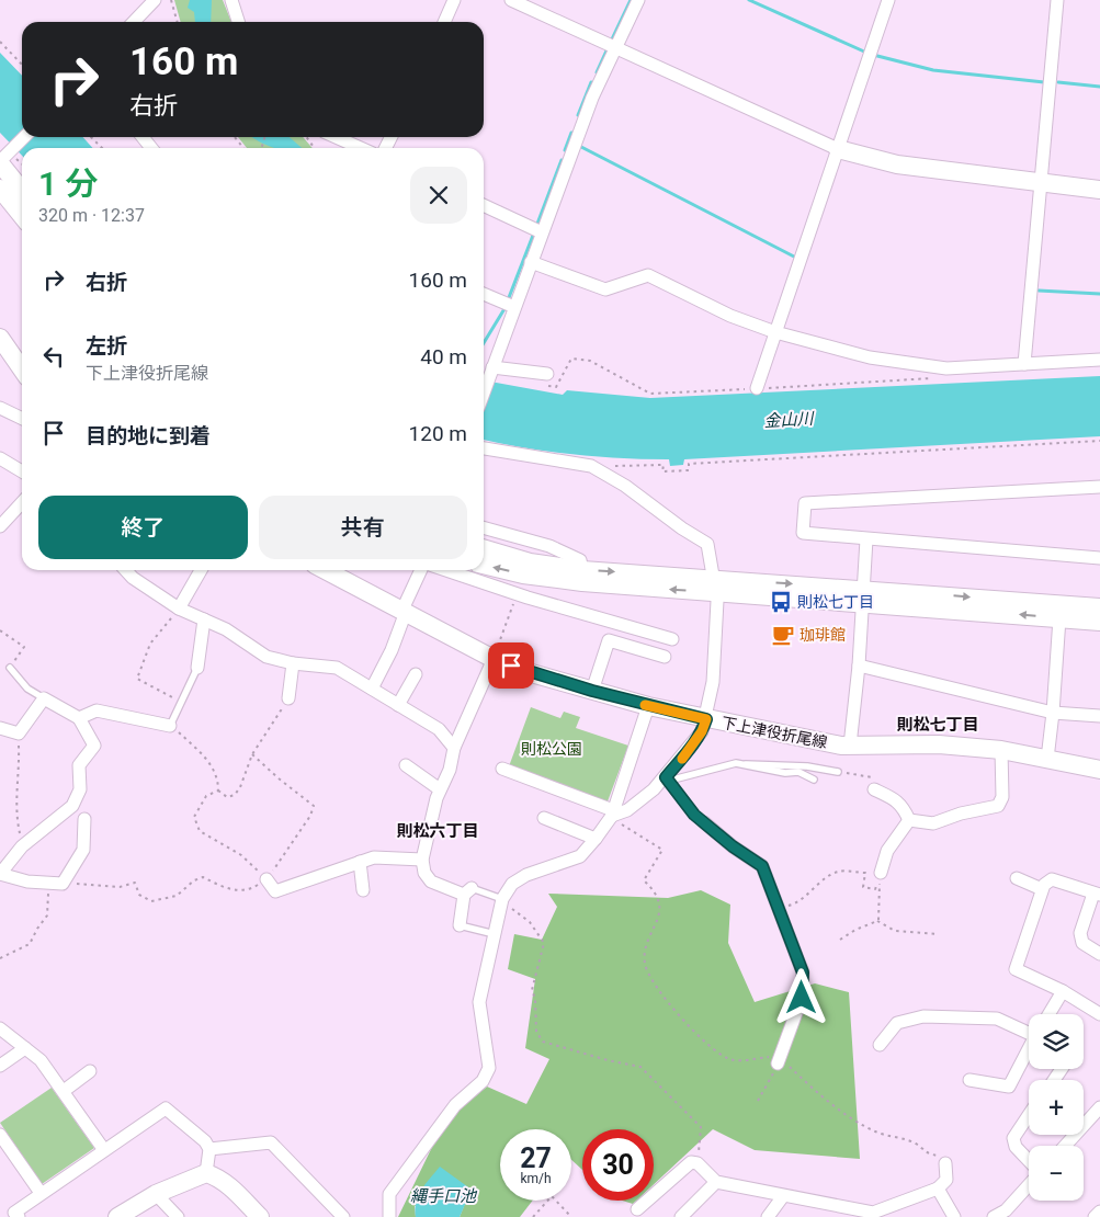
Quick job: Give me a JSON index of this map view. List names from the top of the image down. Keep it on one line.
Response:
{"streets":{"street":["下上津役折尾線"]},"districts":["則松七丁目","則松六丁目"],"water":["金山川","縄手口池"],"parks":["則松公園"],"places":{"bus stop":["則松七丁目"],"cafe":["珈琲館"]},"page":{"turn":["160 m","右折"],"heading":["1 分","320 m · 12:37"],"list":[{"name":"右折","value":"160 m"},{"name":"左折","note":"下上津役折尾線","value":"40 m"},{"name":"目的地に到着","value":"120 m"}],"buttons":["終了","共有"],"map_buttons":["+","−"],"speed":"27 km/h","limit":"30"}}
